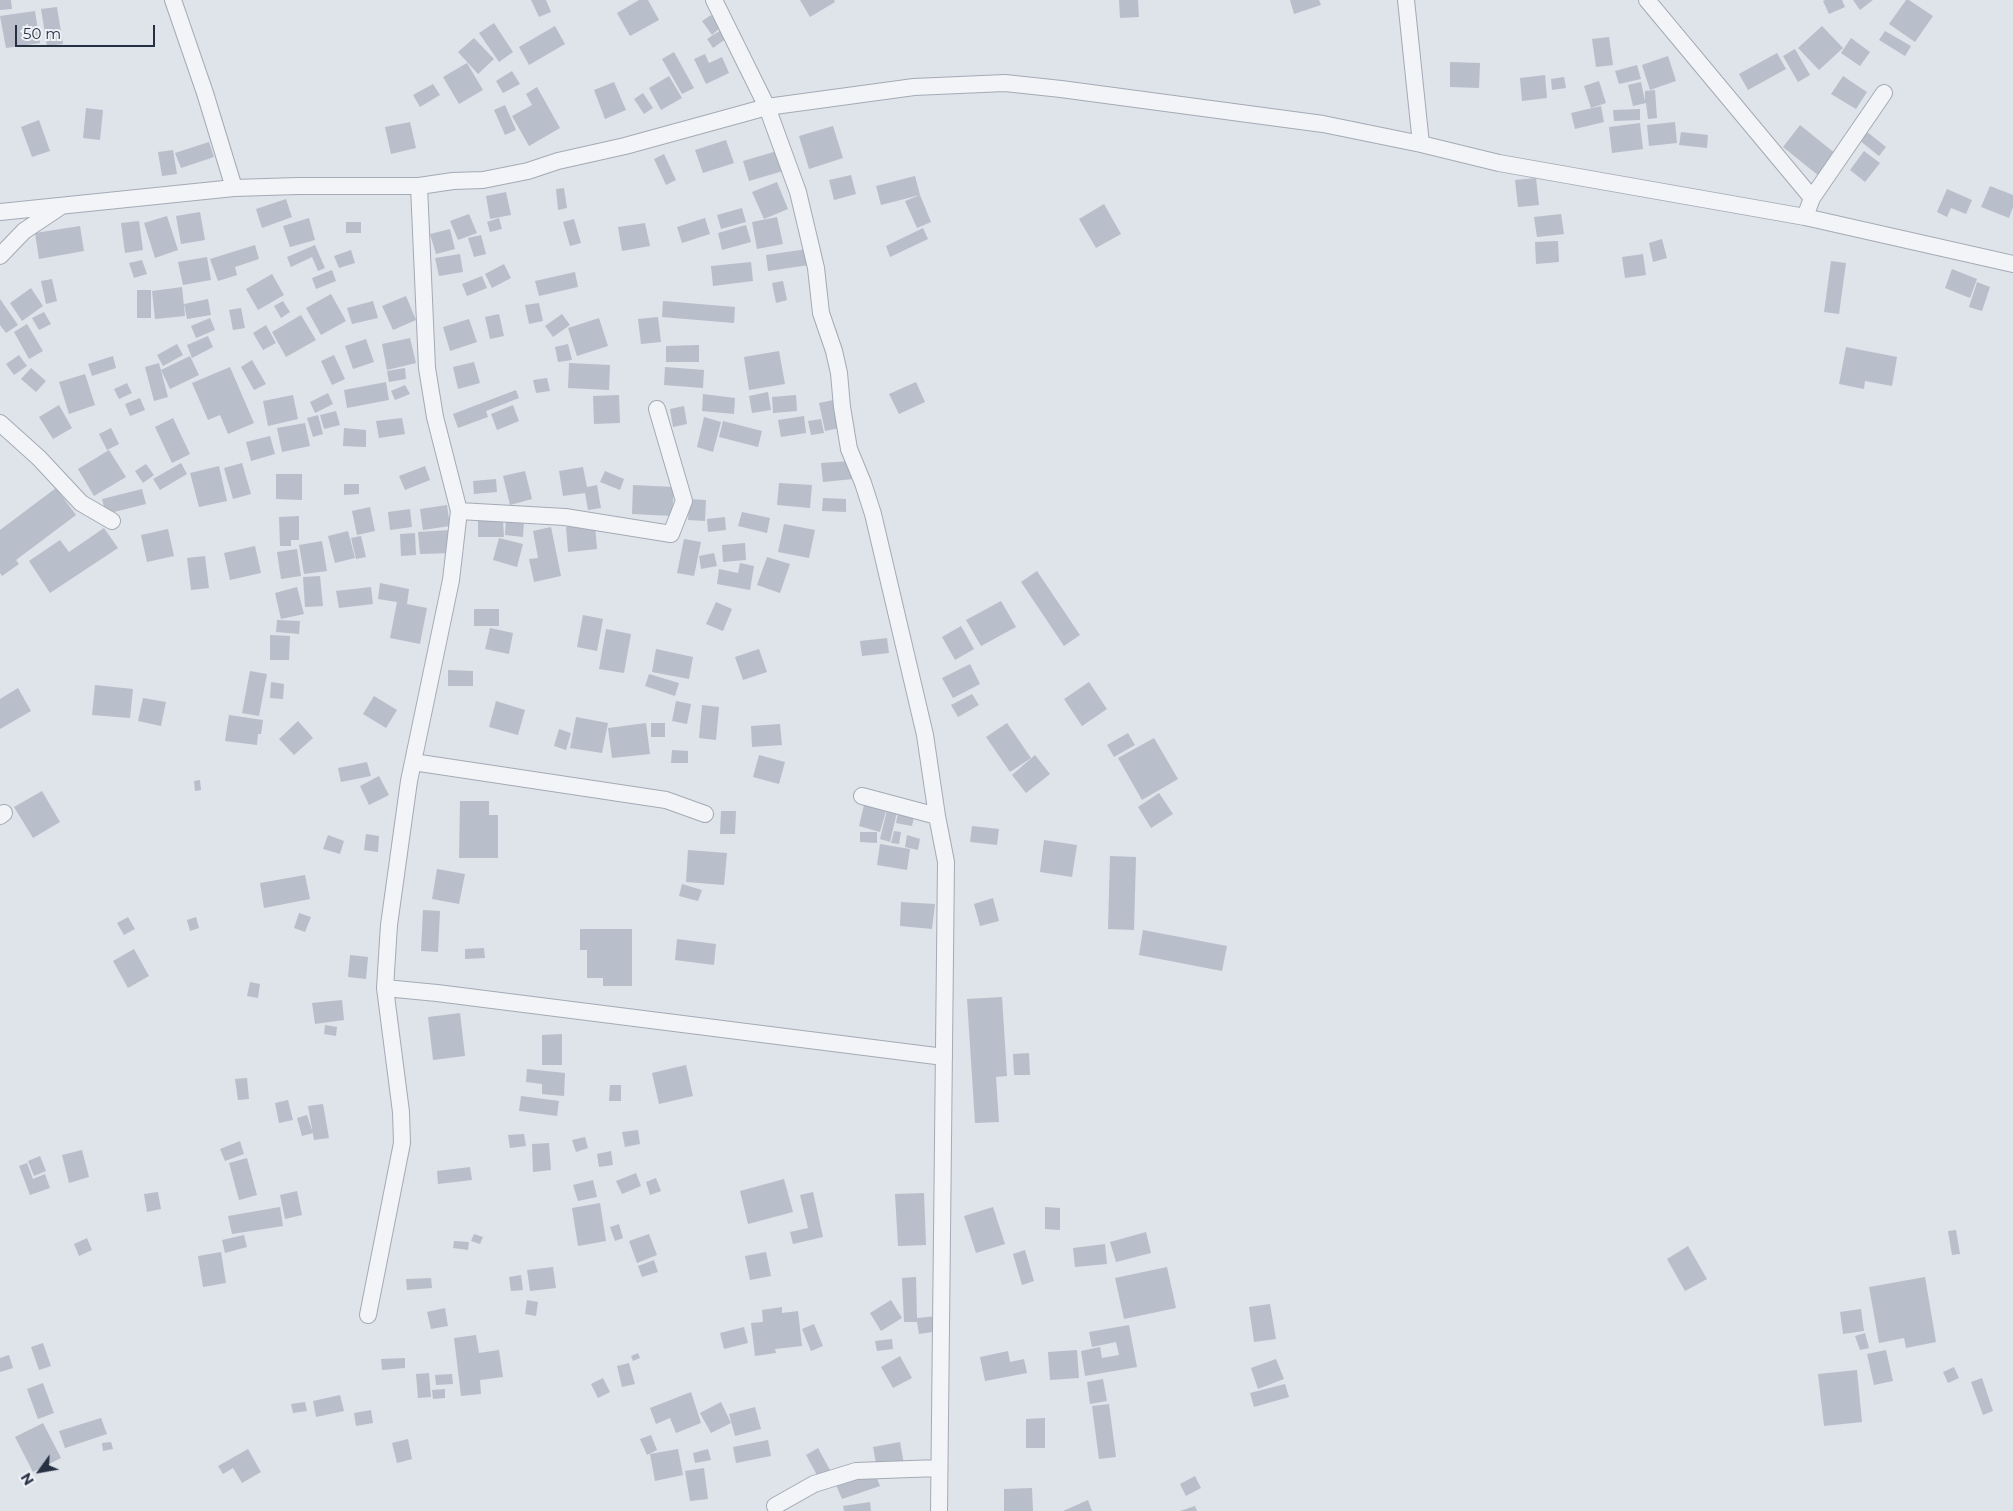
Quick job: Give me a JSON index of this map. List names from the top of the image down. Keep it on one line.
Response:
{"scale_bar":"50 m","north":"bottom left"}
